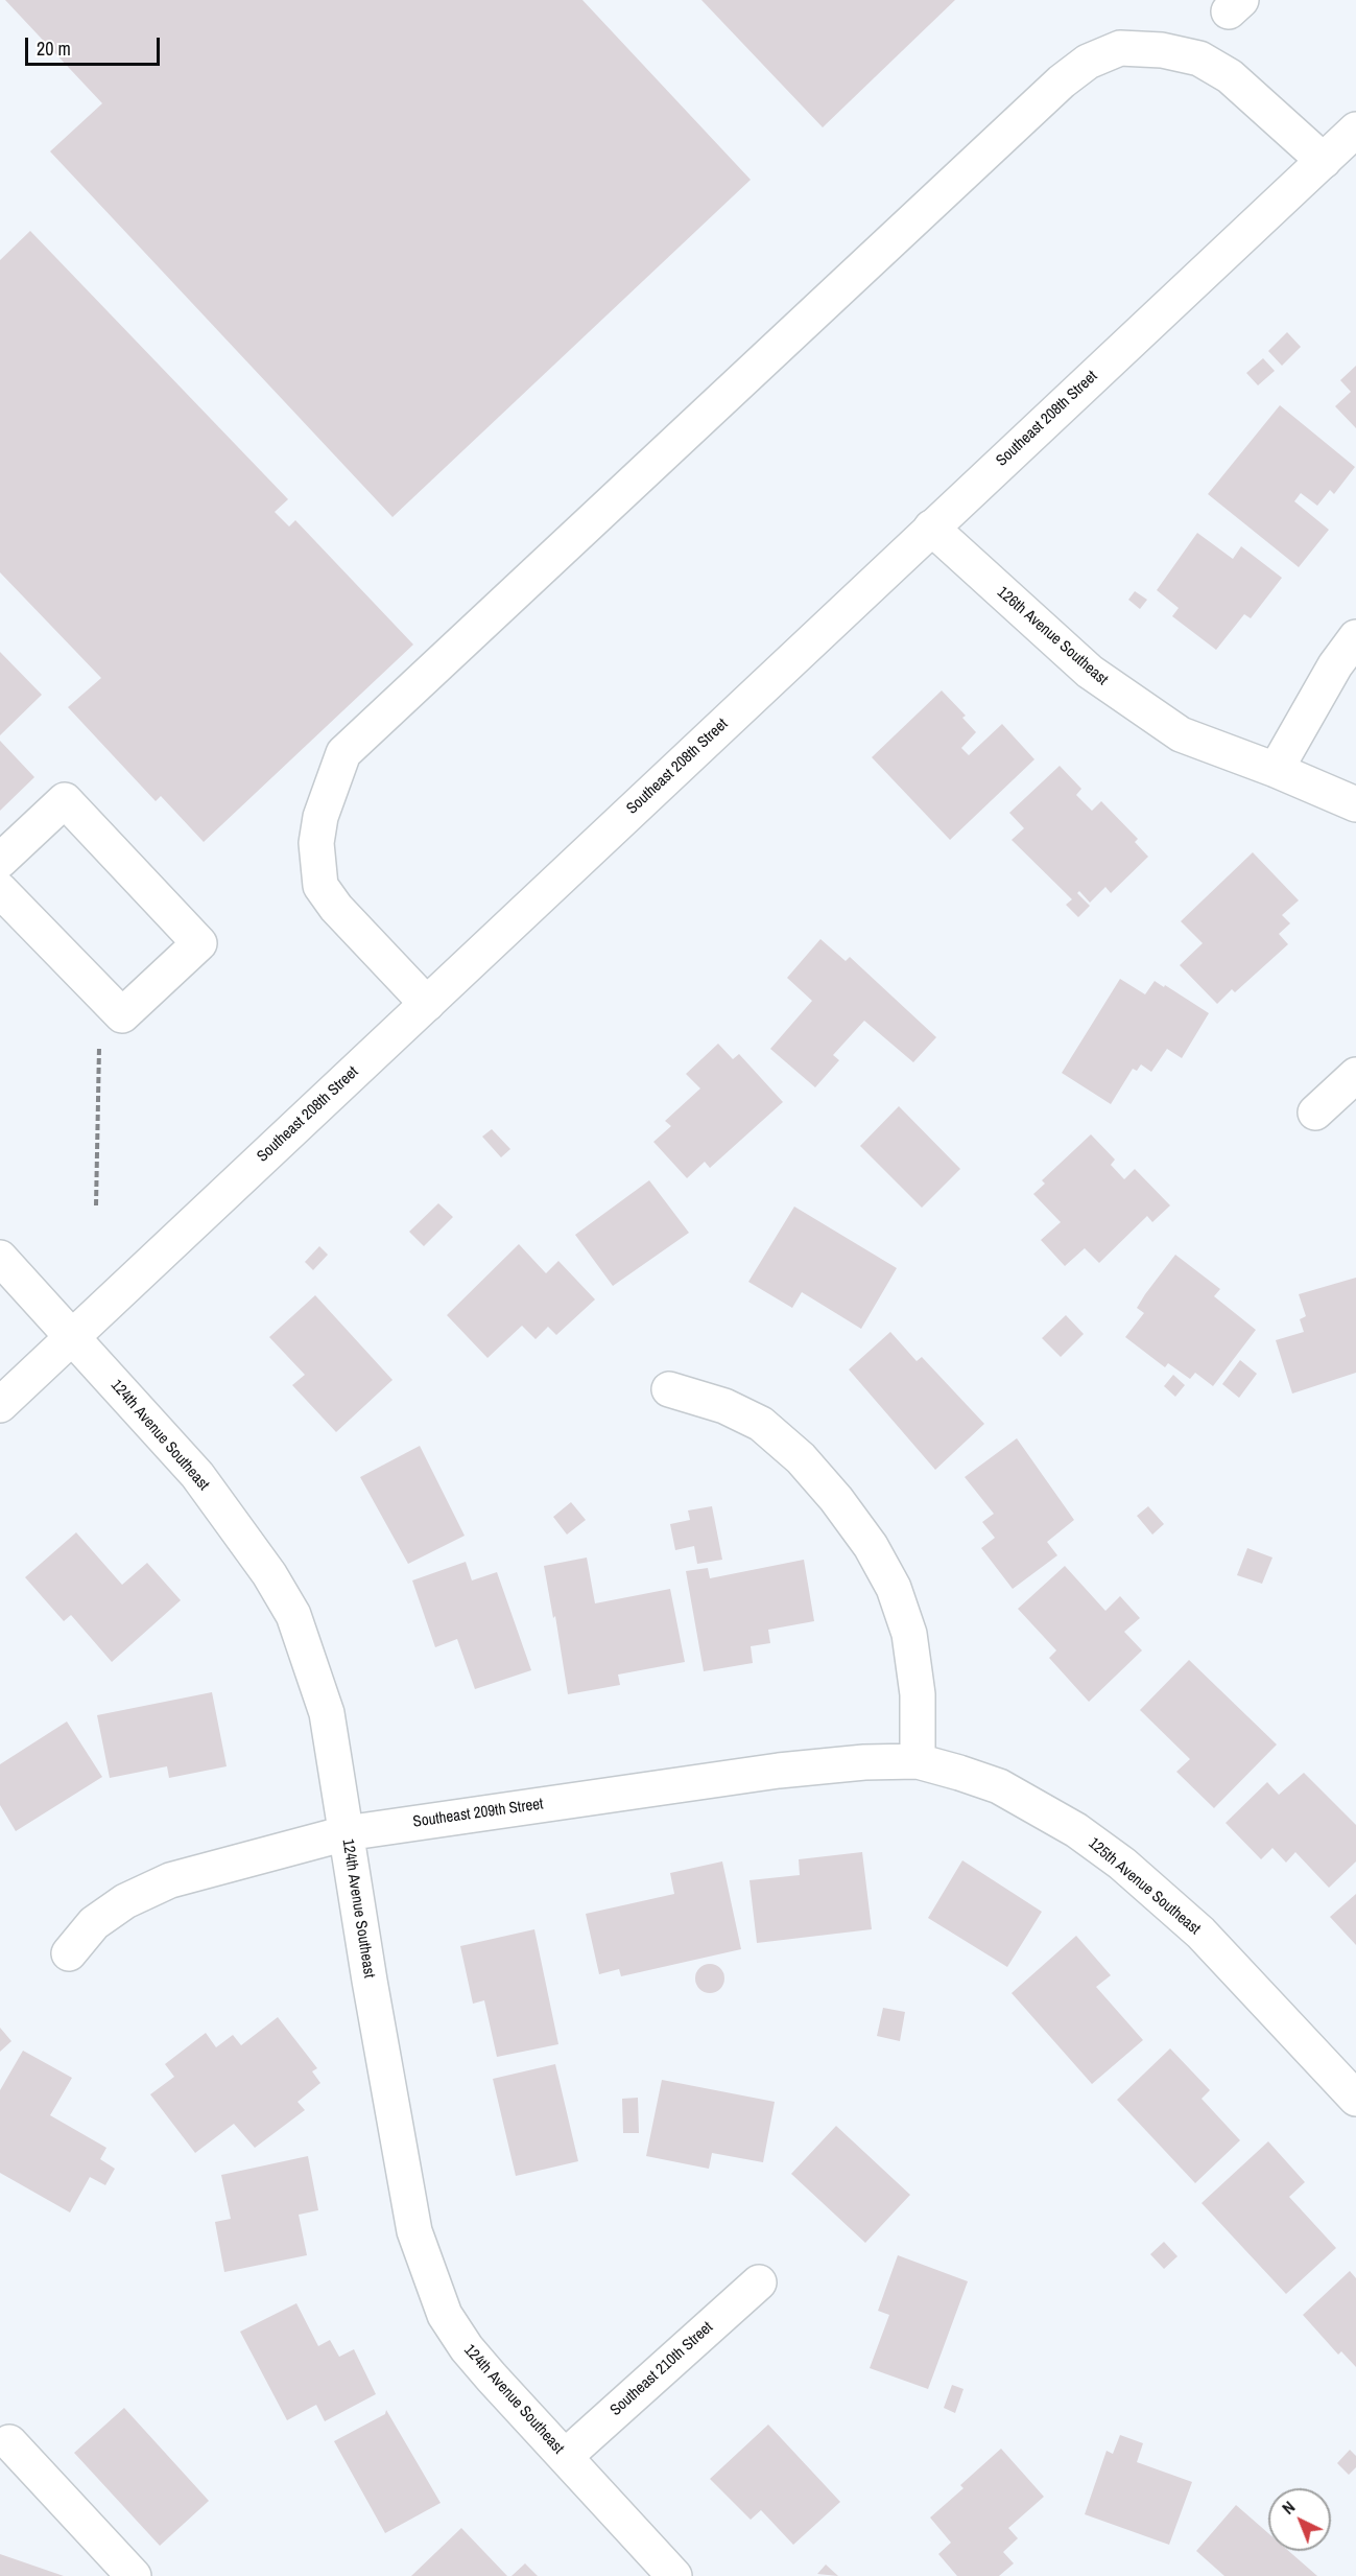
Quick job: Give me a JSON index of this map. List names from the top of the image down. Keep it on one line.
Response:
{"streets":{"street":["Southeast 208th Street","126th Avenue Southeast","124th Avenue Southeast","Southeast 209th Street","125th Avenue Southeast","Southeast 210th Street"]},"crossings":[["Southeast 208th Street","126th Avenue Southeast"],["Southeast 208th Street","124th Avenue Southeast"],["124th Avenue Southeast","Southeast 209th Street"],["124th Avenue Southeast","Southeast 210th Street"],["Southeast 209th Street","125th Avenue Southeast"]],"scale_bar":"20 m","north":"top left"}
